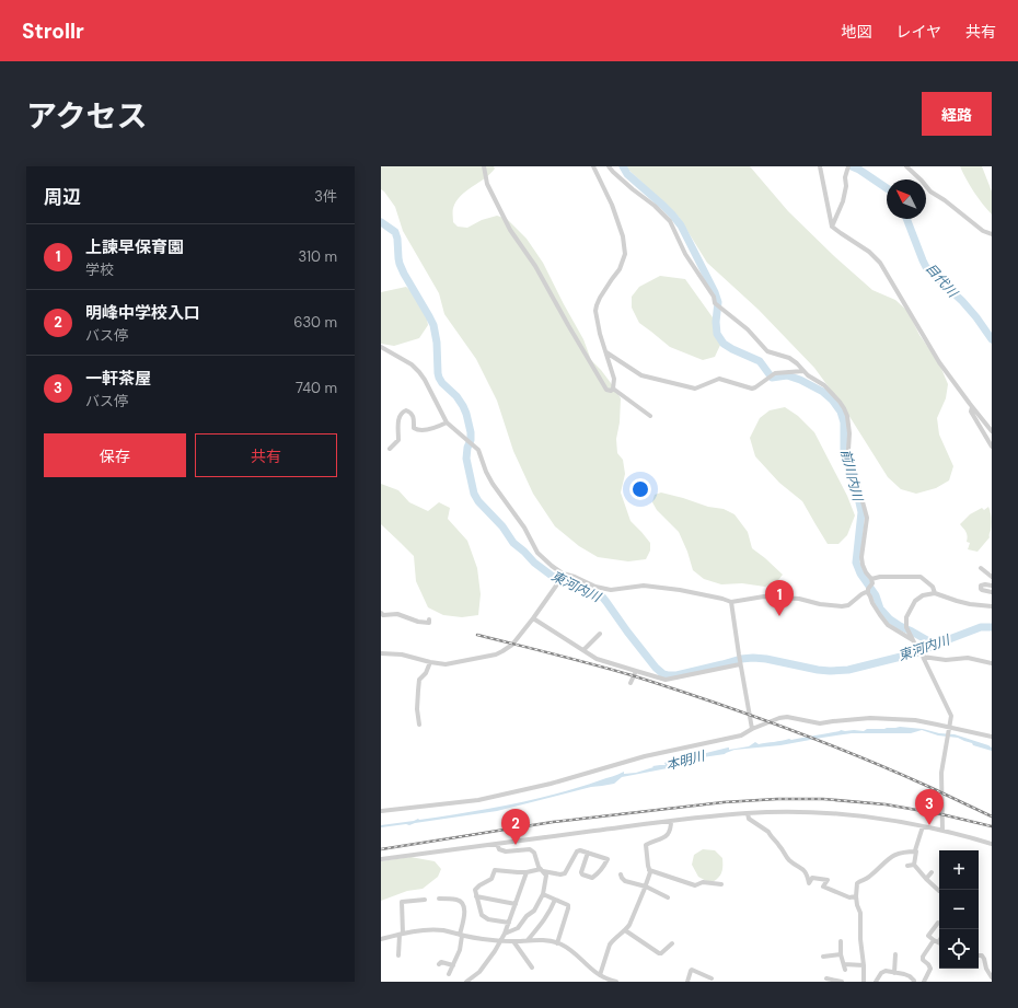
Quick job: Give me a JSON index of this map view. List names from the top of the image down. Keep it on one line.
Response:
{"water":["目代川","前川内川","東河内川","本明川"],"north":"top left","page":{"header":"Strollr","nav":["地図","レイヤ","共有"],"title":"アクセス","buttons":["経路",["保存","共有"]],"heading":["周辺","3件"],"list":[{"mark":"1","name":"上諫早保育園","note":"学校","value":"310 m"},{"mark":"2","name":"明峰中学校入口","note":"バス停","value":"630 m"},{"mark":"3","name":"一軒茶屋","note":"バス停","value":"740 m"}],"pins":["1","3","2"],"map_buttons":["+","−"]}}
